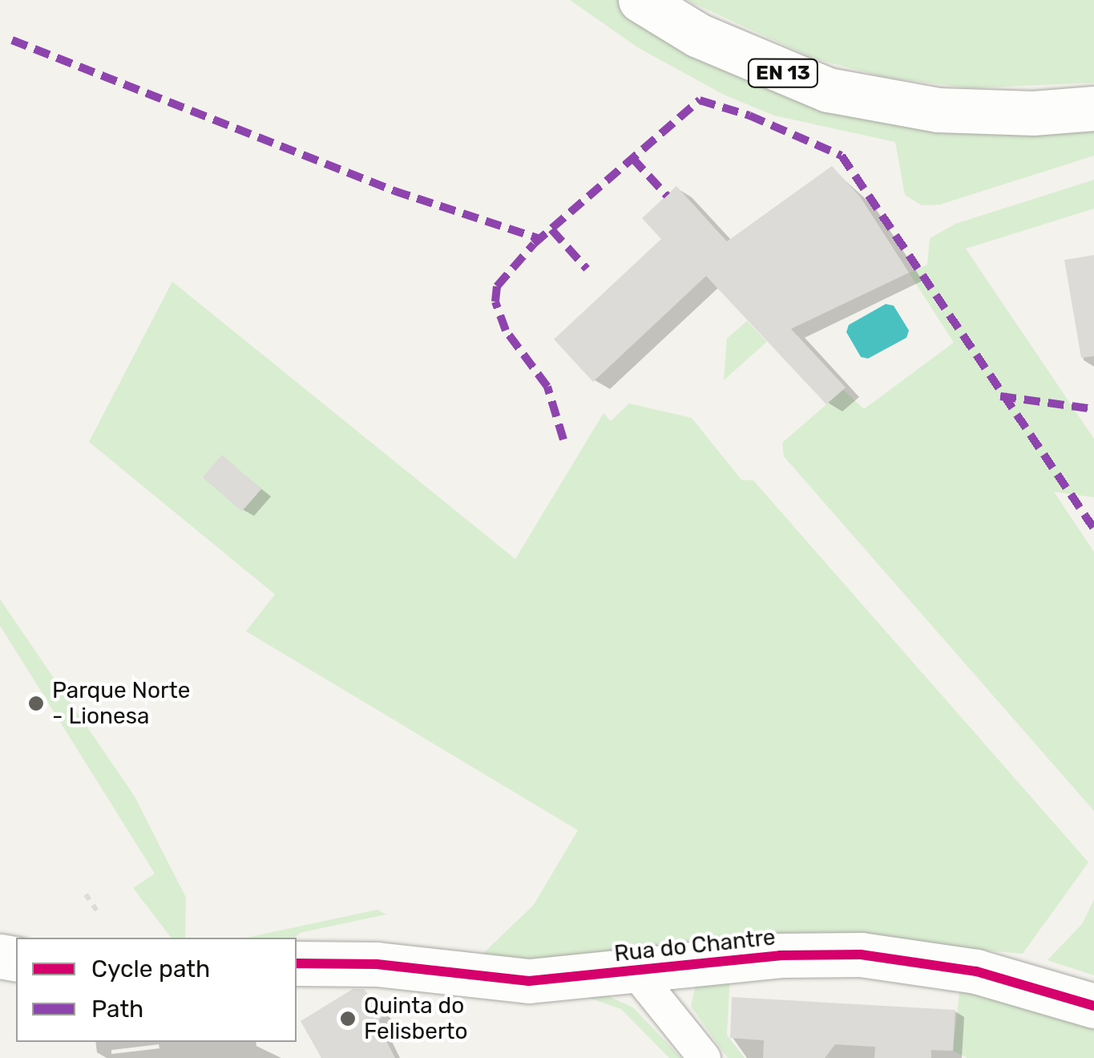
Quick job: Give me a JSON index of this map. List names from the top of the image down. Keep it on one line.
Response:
{"streets":{"street":["EN 13","Rua do Chantre"]},"places":["Parque Norte - Lionesa","Quinta do Felisberto"],"legend":["Cycle path","Path"]}
